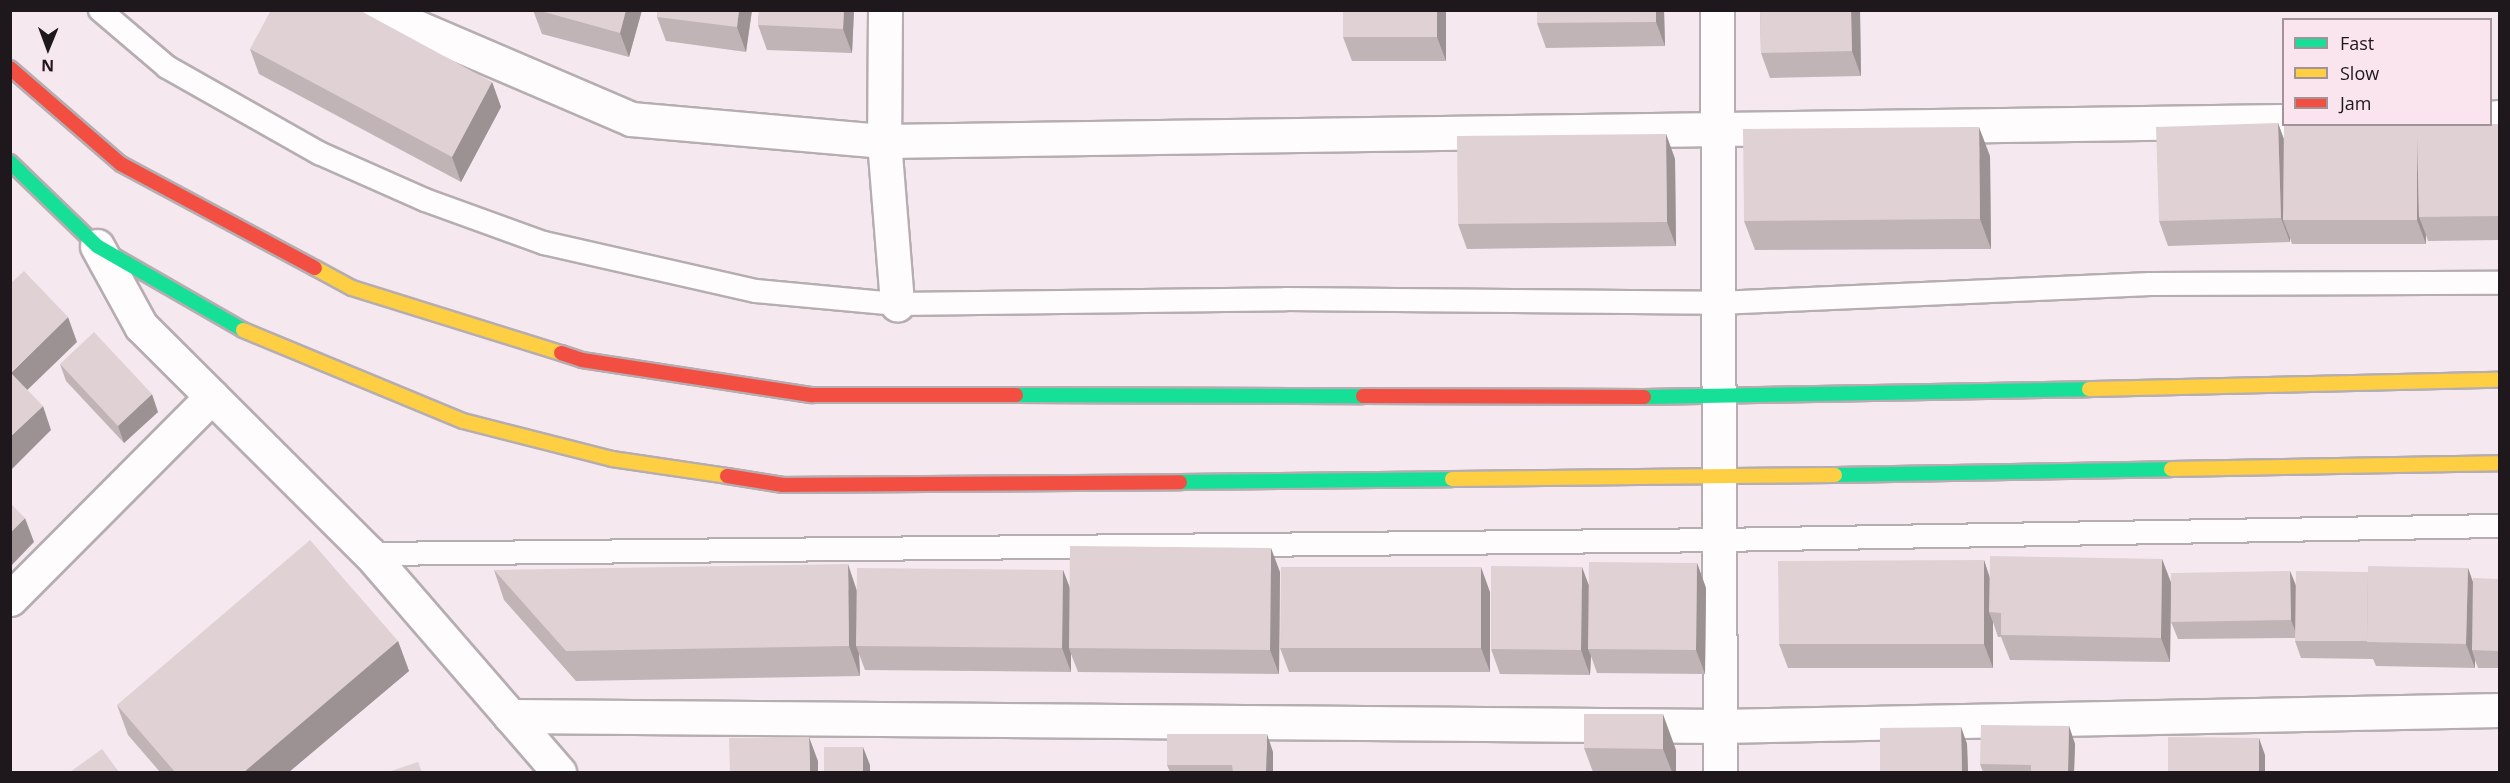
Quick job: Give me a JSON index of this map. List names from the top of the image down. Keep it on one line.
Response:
{"legend":["Fast","Slow","Jam"],"north":"bottom"}
